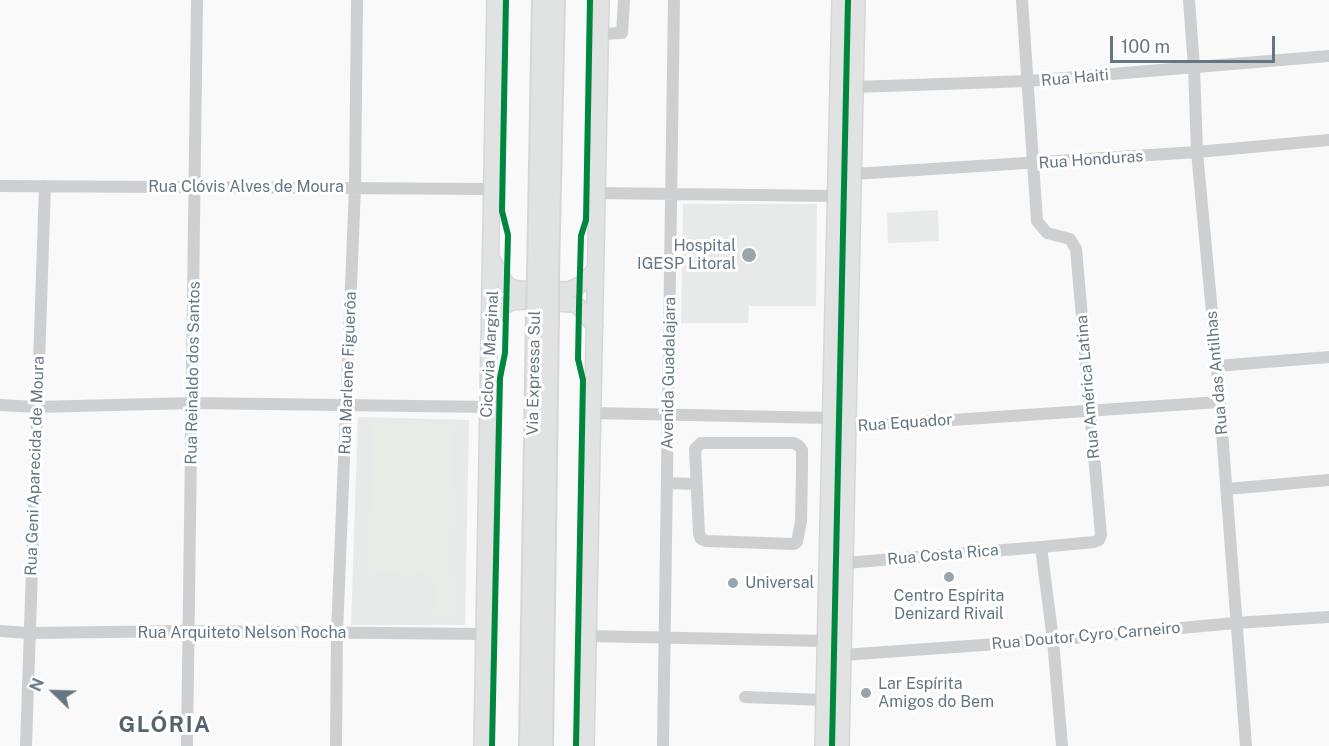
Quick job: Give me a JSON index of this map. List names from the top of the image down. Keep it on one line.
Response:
{"streets":{"highway":["Via Expressa Sul"],"street":["Rua Haiti","Rua Honduras","Rua Clóvis Alves de Moura","Rua Reinaldo dos Santos","Rua Marlene Figuerôa","Avenida Guadalajara","Rua das Antilhas","Rua América Latina","Rua Equador","Rua Geni Aparecida de Moura","Rua Costa Rica","Rua Arquiteto Nelson Rocha","Rua Doutor Cyro Carneiro"],"cycle path":["Ciclovia Marginal"]},"crossings":[["Rua Haiti","Rua das Antilhas"],["Rua Haiti","Rua América Latina"],["Rua Honduras","Rua das Antilhas"],["Rua Honduras","Rua América Latina"],["Rua Clóvis Alves de Moura","Rua Reinaldo dos Santos"],["Rua Clóvis Alves de Moura","Rua Marlene Figuerôa"],["Rua Clóvis Alves de Moura","Rua Geni Aparecida de Moura"],["Rua Reinaldo dos Santos","Rua Arquiteto Nelson Rocha"],["Rua Marlene Figuerôa","Rua Arquiteto Nelson Rocha"],["Avenida Guadalajara","Rua Equador"],["Rua das Antilhas","Rua Equador"],["Rua das Antilhas","Rua Doutor Cyro Carneiro"],["Rua América Latina","Rua Equador"],["Rua América Latina","Rua Costa Rica"],["Rua Geni Aparecida de Moura","Rua Arquiteto Nelson Rocha"]],"districts":["GLÓRIA"],"places":["Hospital IGESP Litoral","Centro Espírita Denizard Rivail","Universal","Lar Espírita Amigos do Bem"],"scale_bar":"100 m","north":"top left"}
